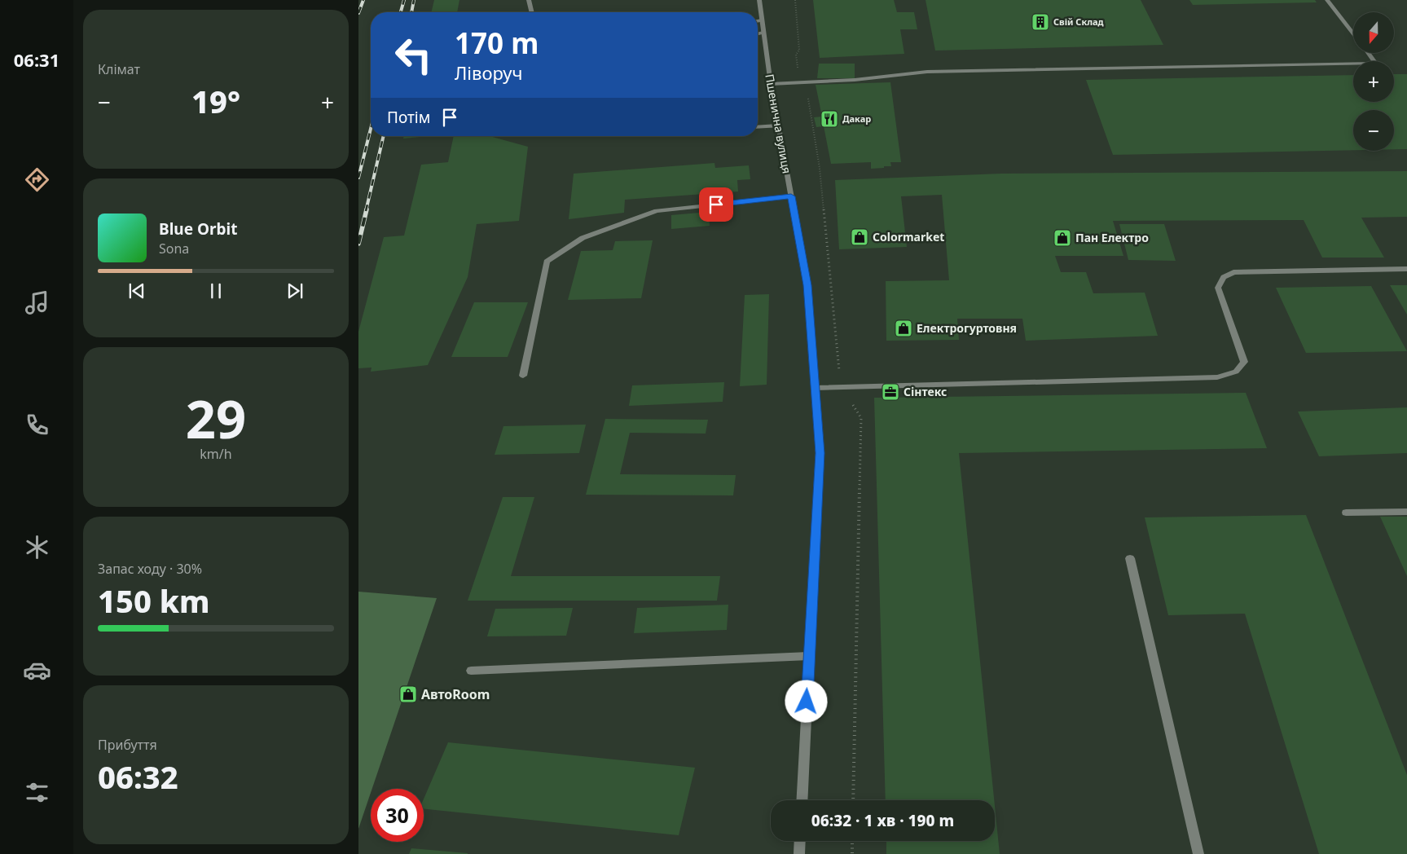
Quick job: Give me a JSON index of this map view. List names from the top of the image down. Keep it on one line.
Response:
{"streets":{"street":["Пшенична вулиця"]},"places":{"building":["Свій Склад"],"restaurant":["Дакар"],"shop":["Colormarket","Пан Електро","Електрогуртовня","АвтоRoom"],"office":["Сінтекс"]},"north":"bottom","page":{"tabs":"06:31","tile":["Клімат",["29","km/h"],["Запас ходу · 30%","150 km"],["Прибуття","06:32"]],"map_buttons":["+","−"],"turn":["170 m","Ліворуч"],"heat":["−","19°","+"],"then":"Потім","song":["Blue Orbit","Sona"],"limit":"30","trip":"06:32 · 1 хв · 190 m"}}
